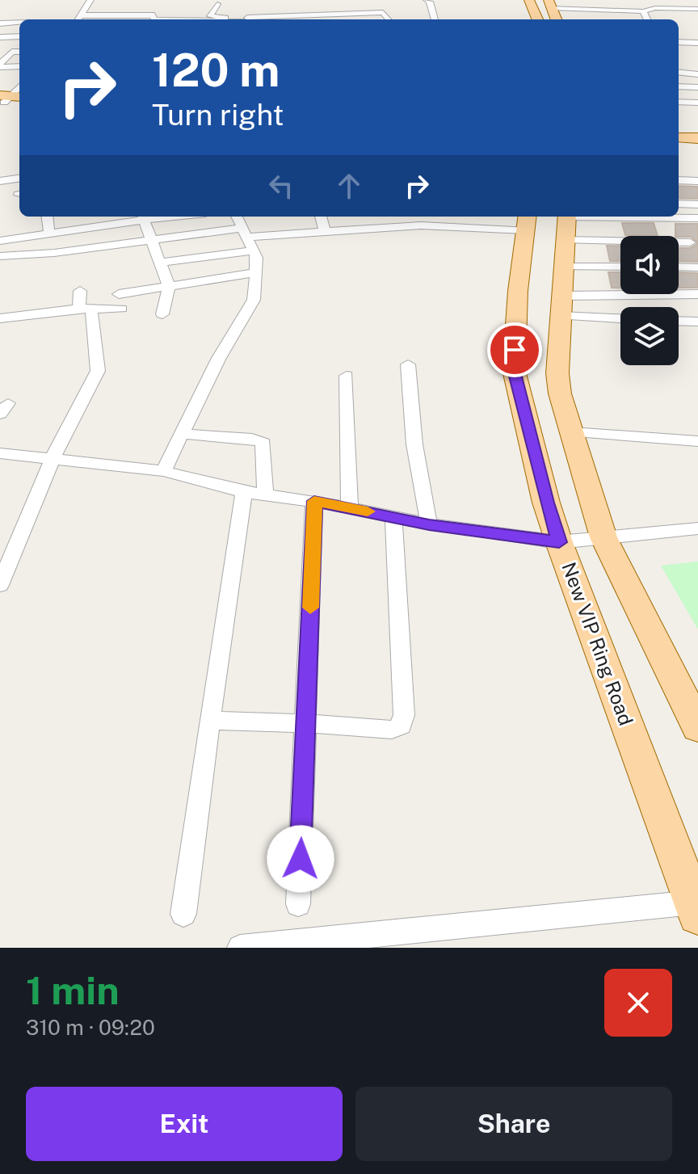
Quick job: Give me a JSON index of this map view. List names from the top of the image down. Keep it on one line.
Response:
{"streets":{"main road":["New VIP Ring Road"]},"page":{"turn":["120 m","Turn right"],"heading":["1 min","310 m · 09:20"],"buttons":["Exit","Share"]}}
